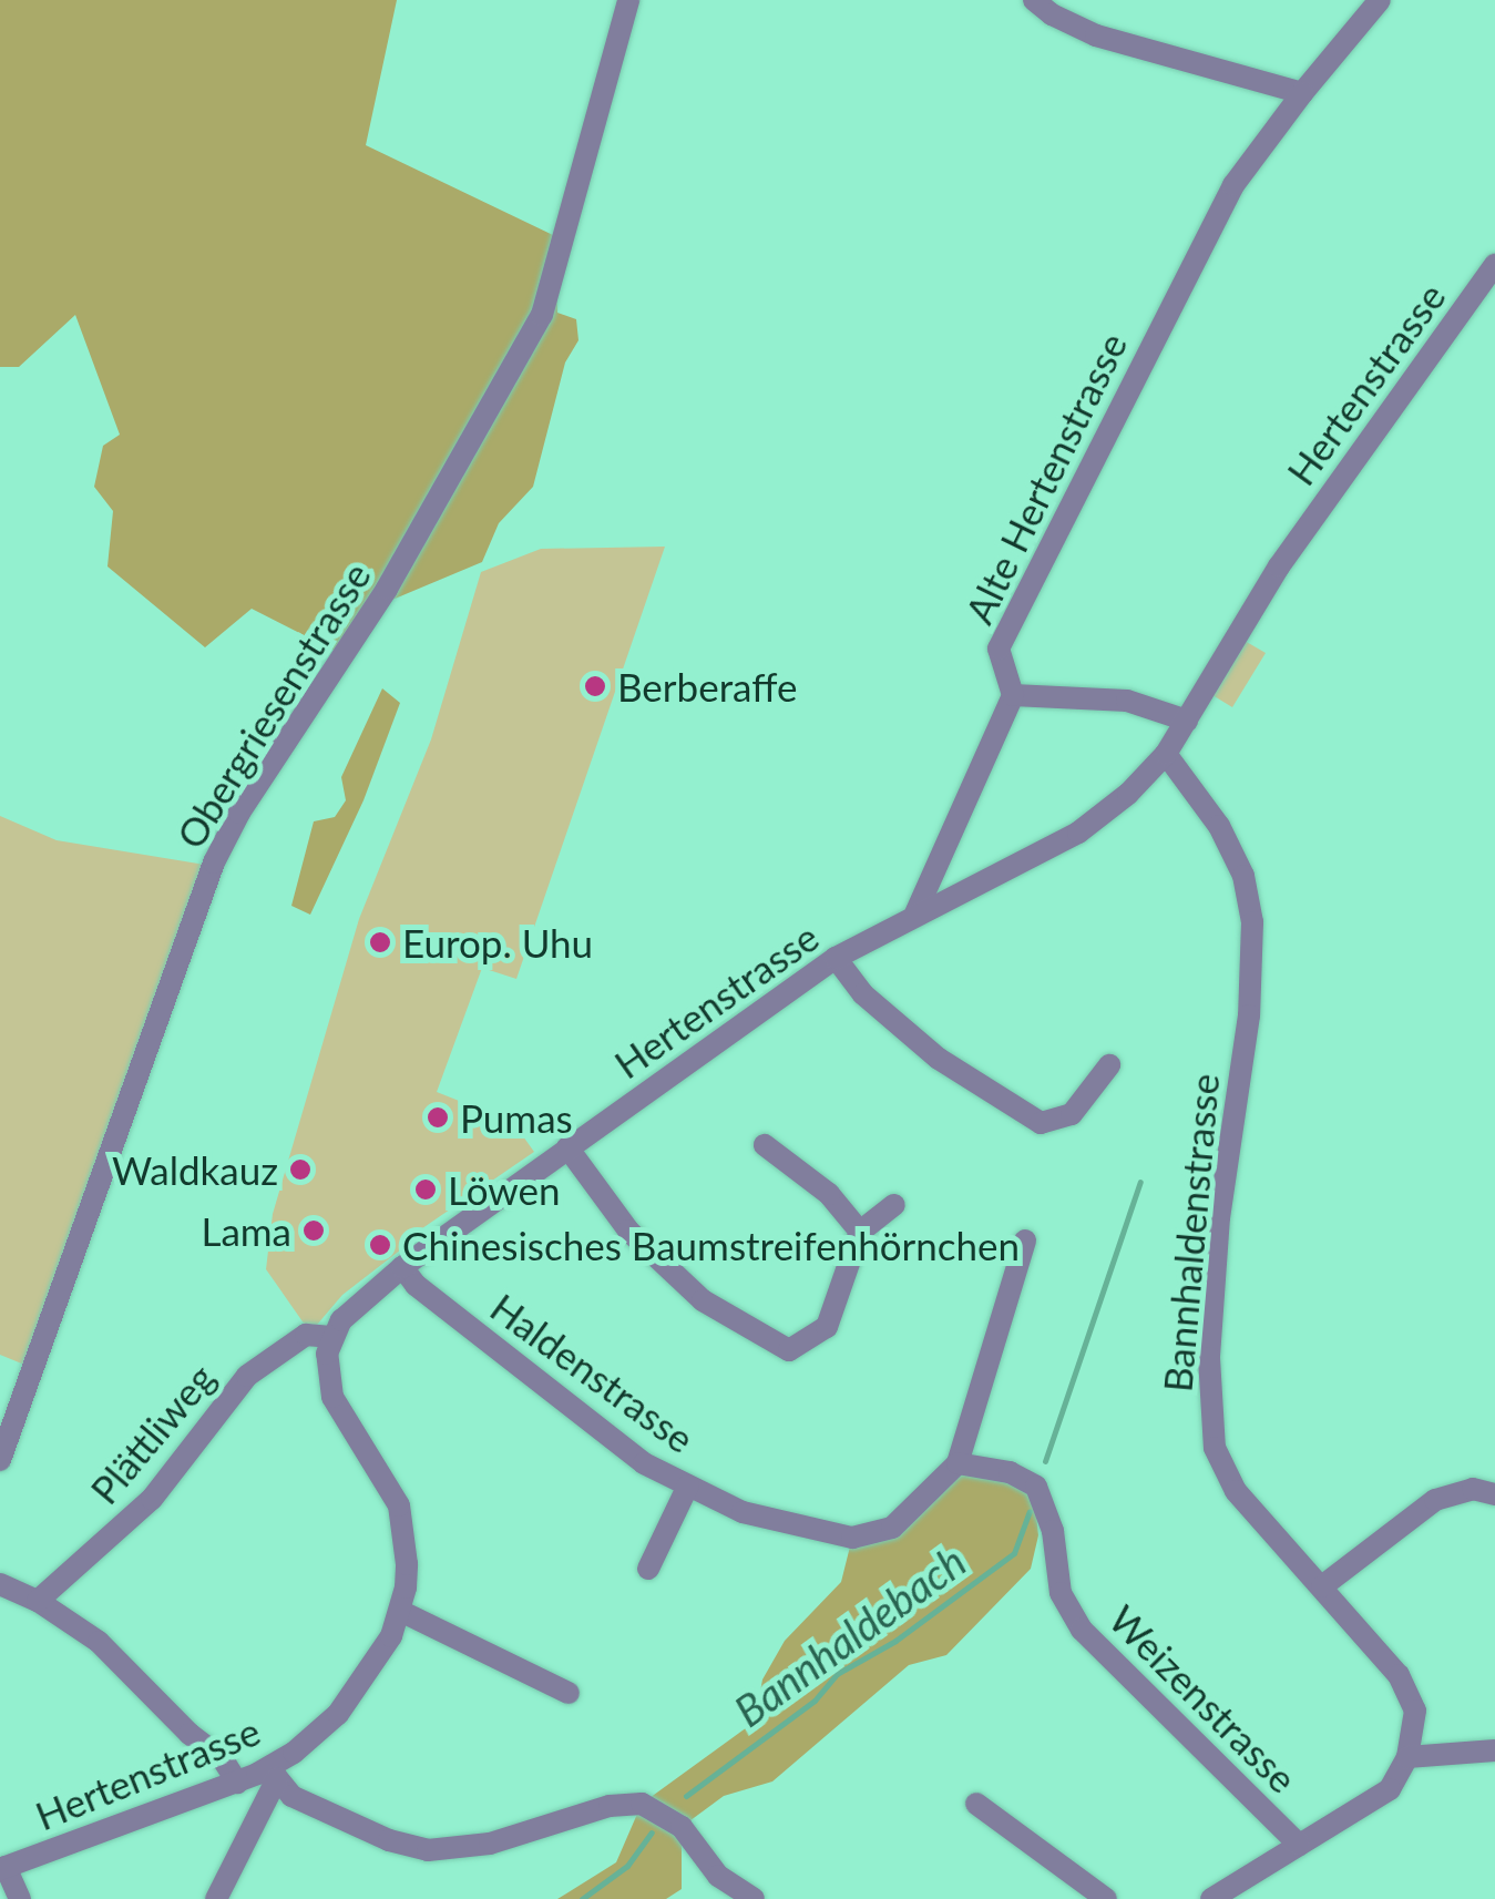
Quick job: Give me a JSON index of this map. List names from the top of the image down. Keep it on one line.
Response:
{"streets":{"street":["Hertenstrasse","Alte Hertenstrasse","Obergriesenstrasse","Bannhaldenstrasse","Haldenstrasse","Plättliweg","Weizenstrasse"]},"crossings":[["Hertenstrasse","Bannhaldenstrasse"],["Hertenstrasse","Haldenstrasse"],["Hertenstrasse","Plättliweg"],["Haldenstrasse","Weizenstrasse"]],"water":["Bannhaldebach"],"places":["Berberaffe","Europ. Uhu","Pumas","Waldkauz","Löwen","Lama","Chinesisches Baumstreifenhörnchen"]}
